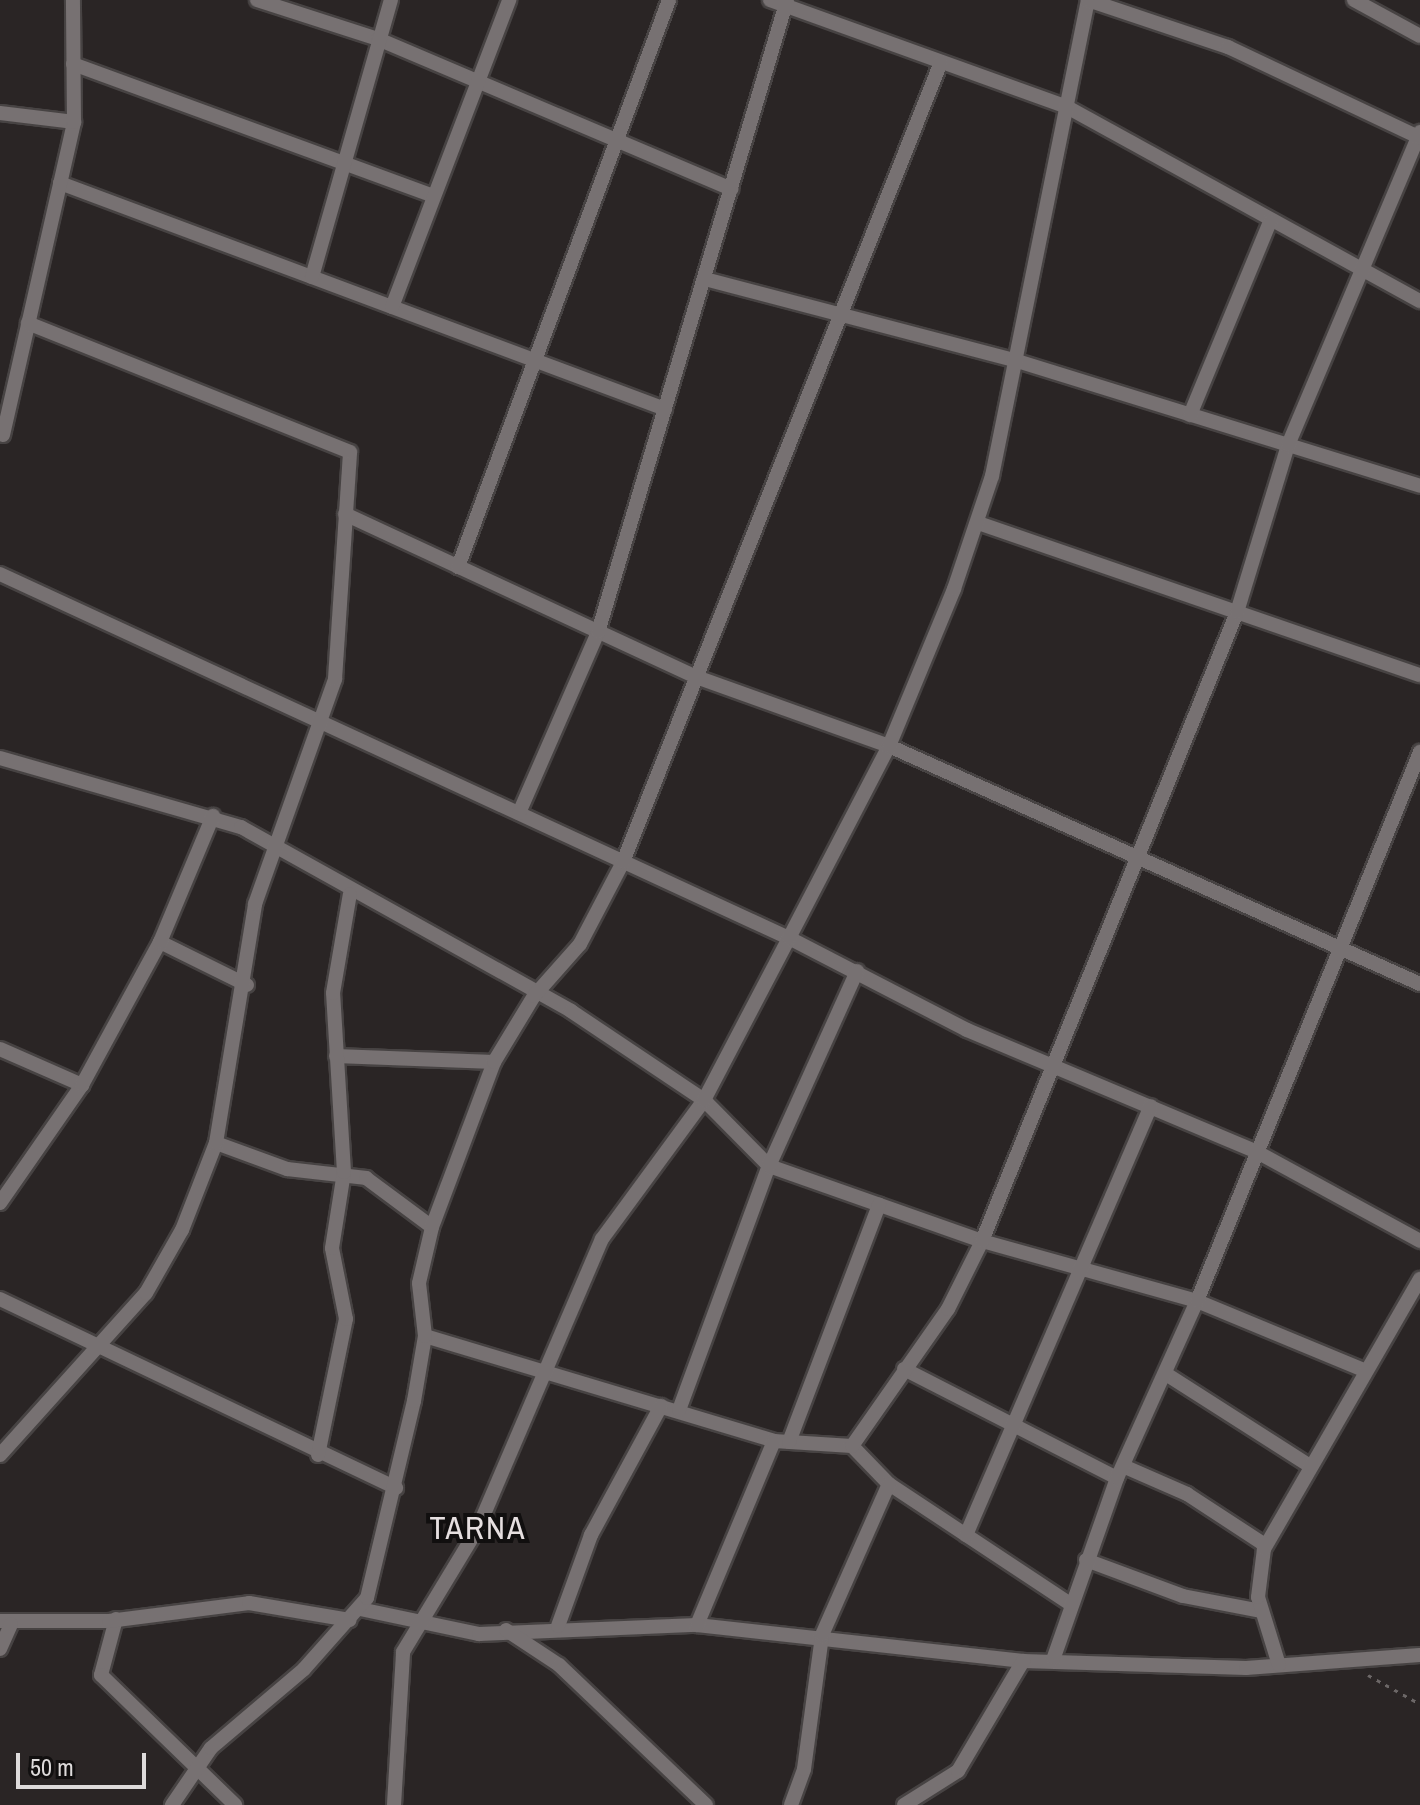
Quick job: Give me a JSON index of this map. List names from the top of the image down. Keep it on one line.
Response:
{"districts":["TARNA"],"scale_bar":"50 m"}
